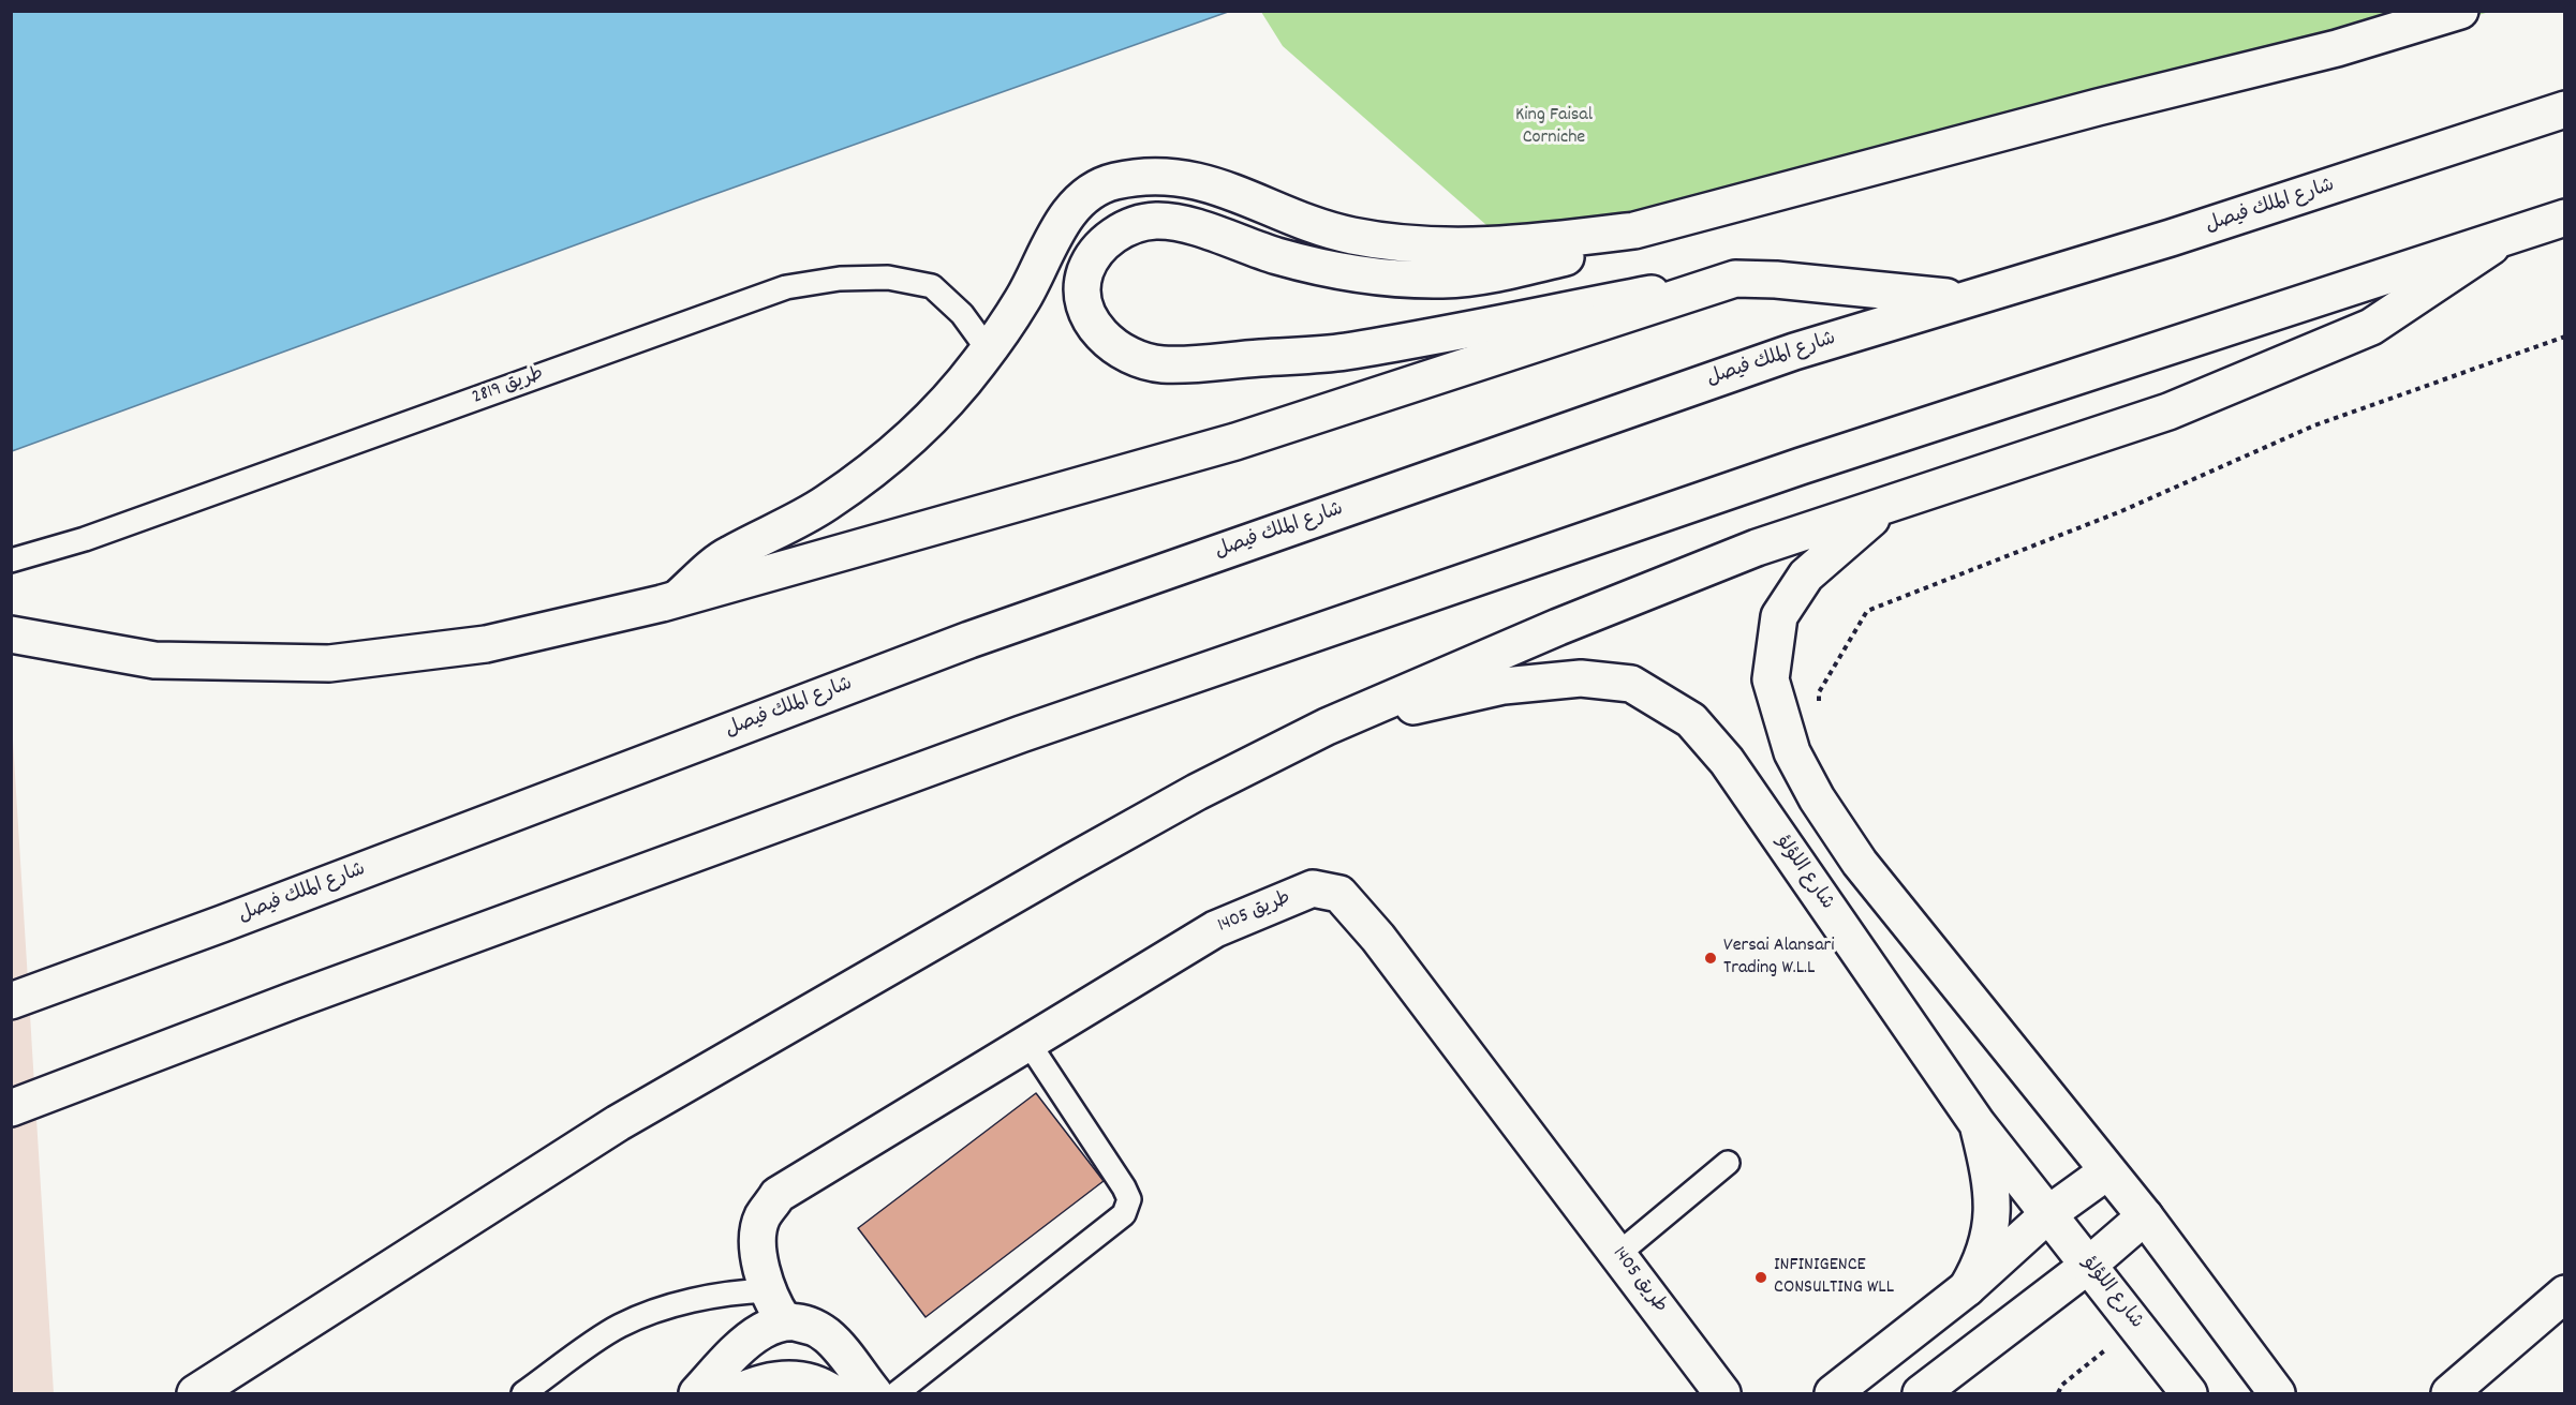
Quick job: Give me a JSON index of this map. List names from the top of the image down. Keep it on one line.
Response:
{"streets":{"main road":["شارع الملك فيصل","شارع اللؤلؤ","طريق 1405"],"lane":["طريق 2819"]},"parks":["King Faisal Corniche"],"places":["Versai Alansari Trading W.L.L","INFINIGENCE CONSULTING WLL"]}
